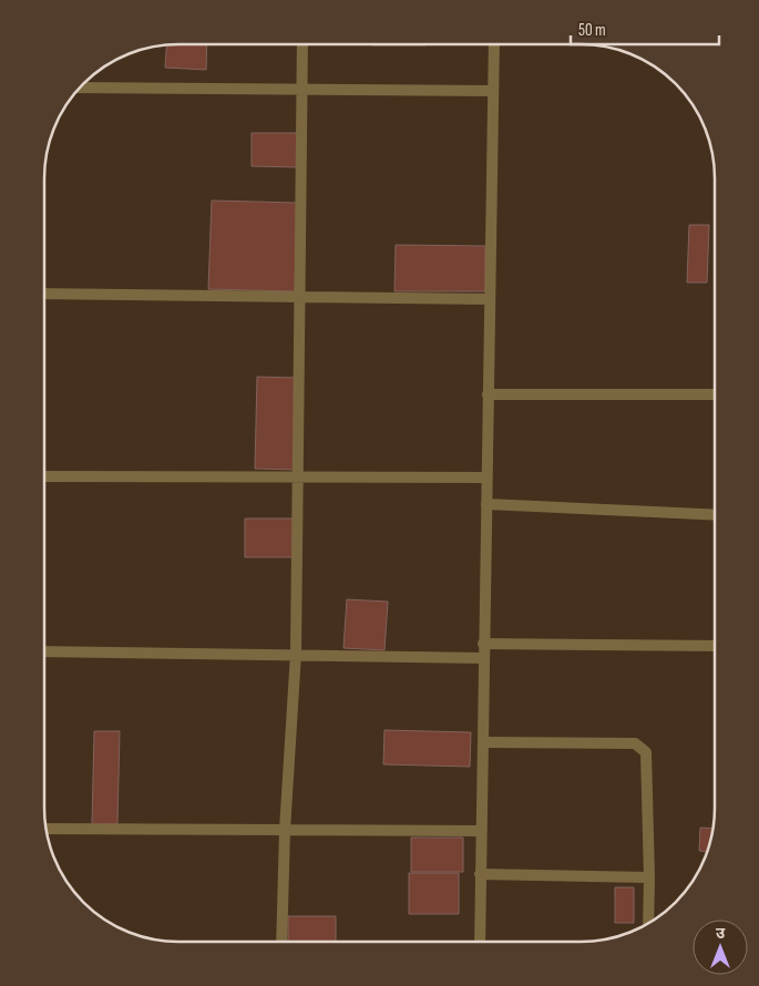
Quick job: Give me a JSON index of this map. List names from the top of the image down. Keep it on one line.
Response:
{"scale_bar":"50 m","north":"top"}
